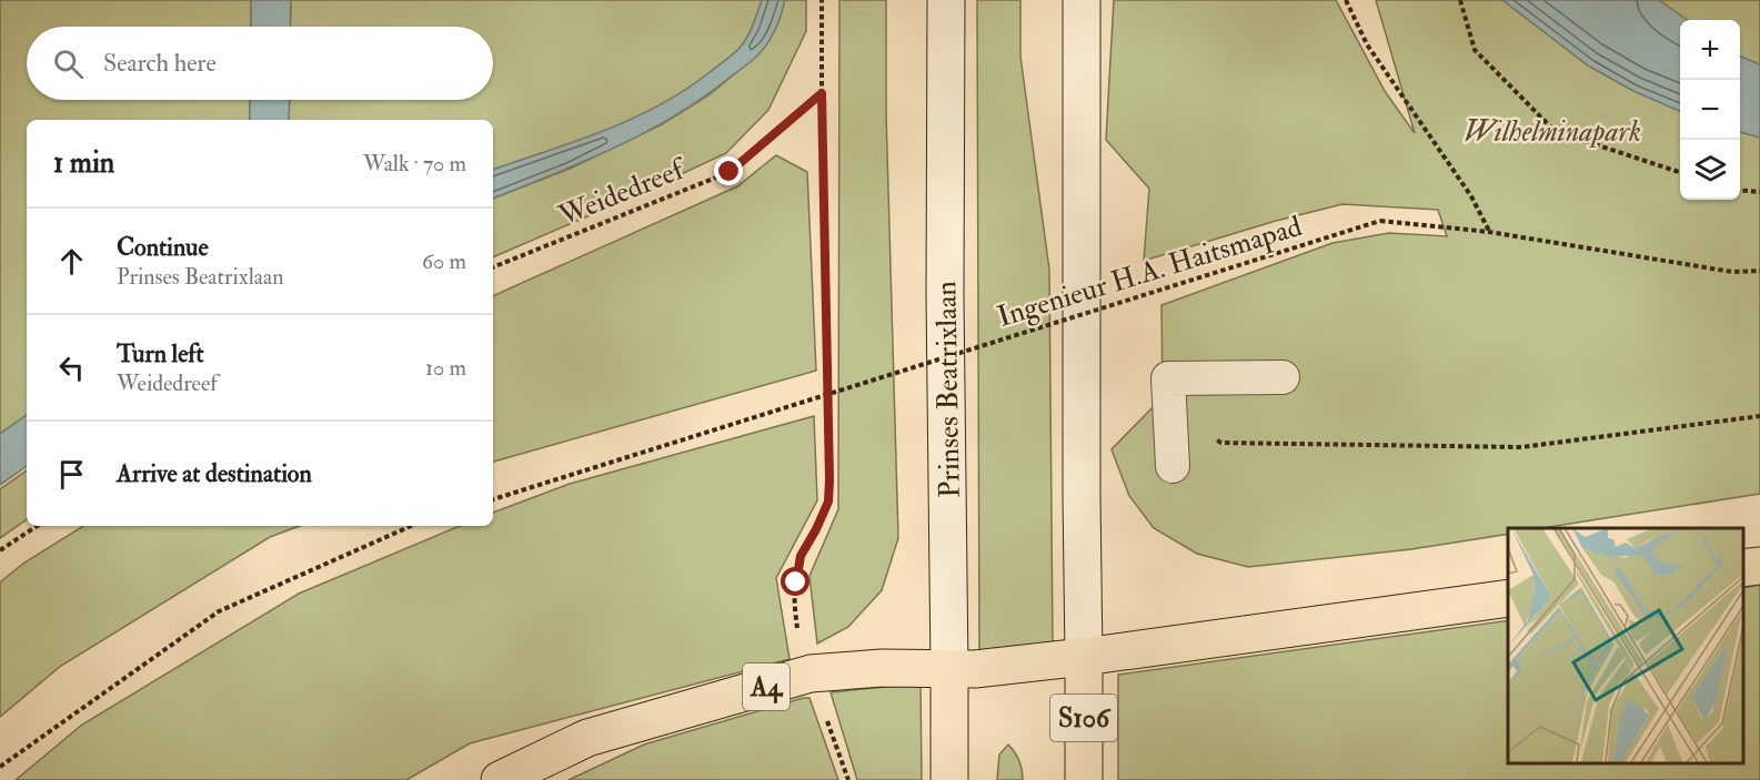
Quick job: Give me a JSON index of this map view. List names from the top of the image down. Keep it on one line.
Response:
{"streets":{"main road":["Prinses Beatrixlaan","A4","S106"],"path":["Weidedreef","Ingenieur H.A. Haitsmapad"]},"crossings":[["Prinses Beatrixlaan","A4"],["A4","S106"]],"parks":["Wilhelminapark"],"page":{"map_buttons":["+","−"],"search":"Search here","heading":["1 min","Walk · 70 m"],"list":[["Continue","Prinses Beatrixlaan","60 m"],["Turn left","Weidedreef","10 m"],"Arrive at destination"]}}
